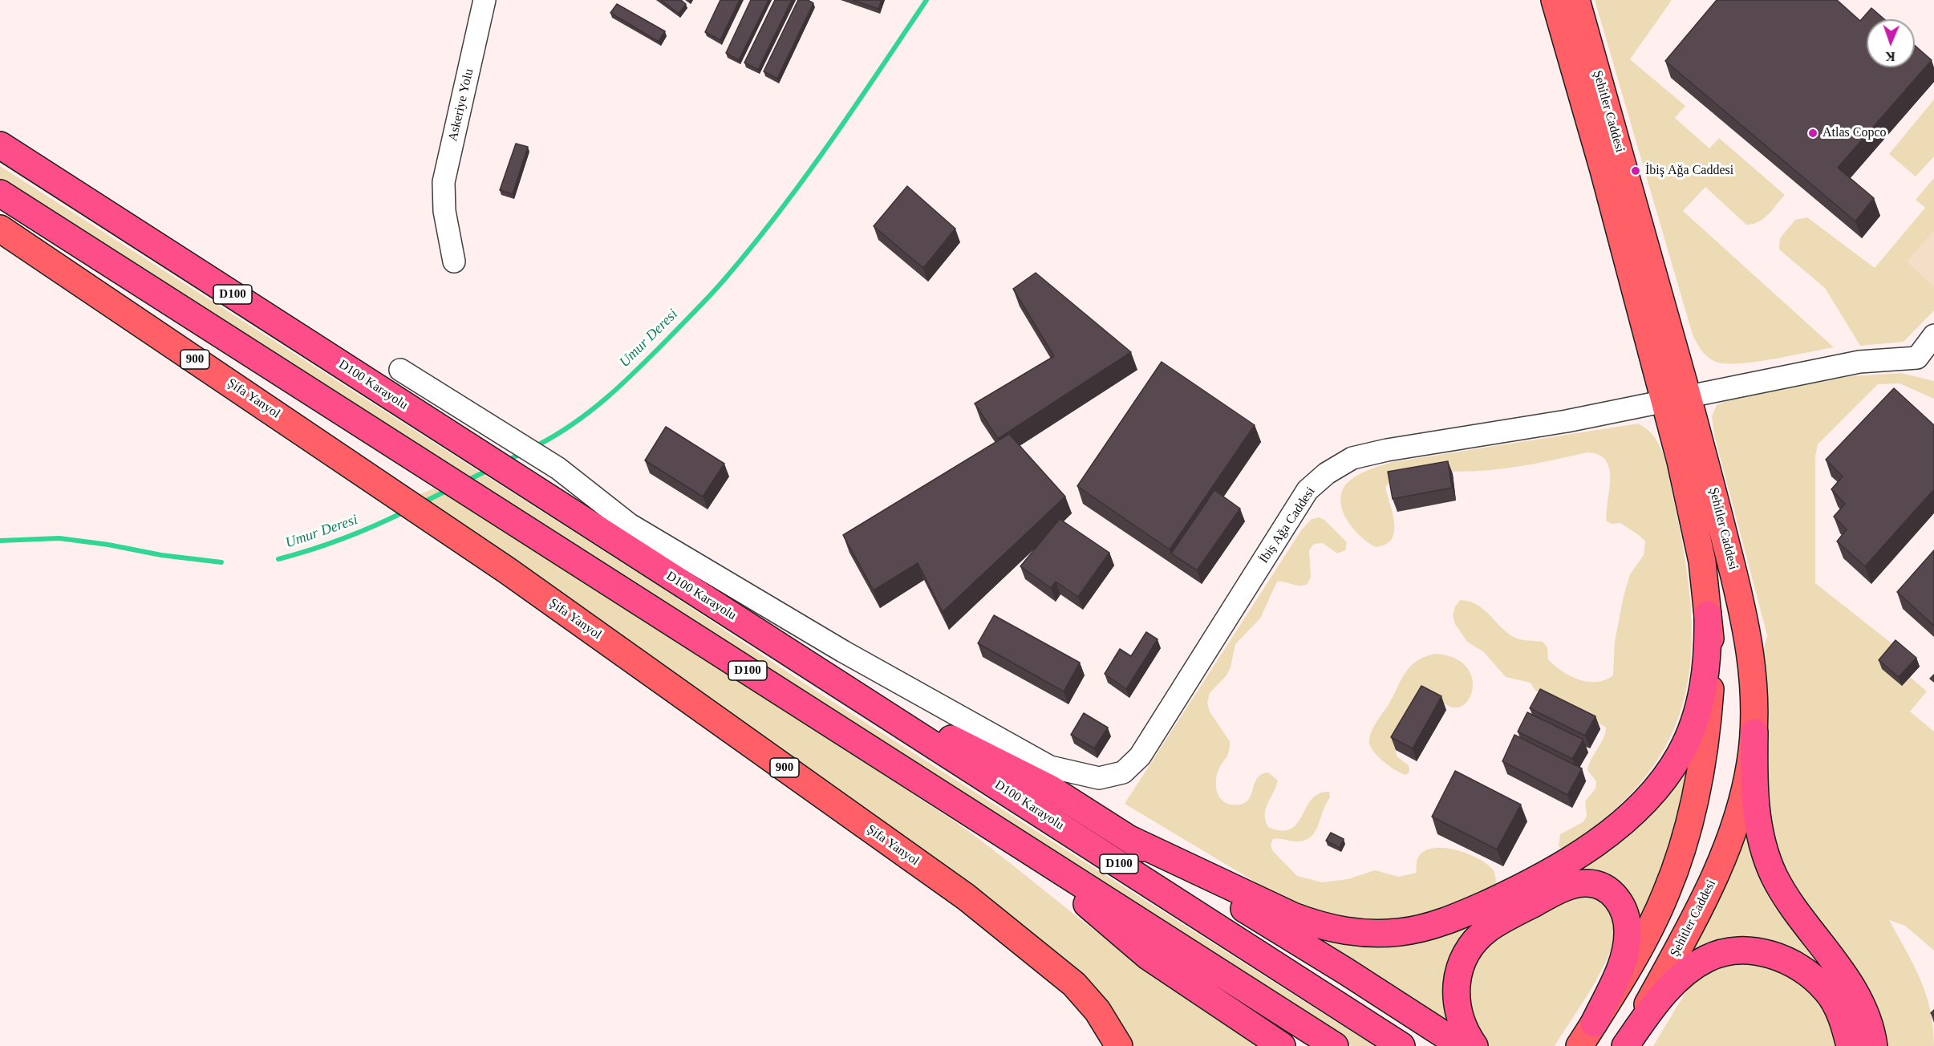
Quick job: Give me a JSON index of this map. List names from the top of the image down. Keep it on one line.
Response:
{"streets":{"highway":["D100","D100 Karayolu"],"main road":["Şehitler Caddesi","900","Şifa Yanyol"],"street":["Askeriye Yolu","İbiş Ağa Caddesi"]},"crossings":[["Şehitler Caddesi","İbiş Ağa Caddesi"]],"water":["Umur Deresi"],"places":["Atlas Copco","İbiş Ağa Caddesi"],"north":"bottom"}
